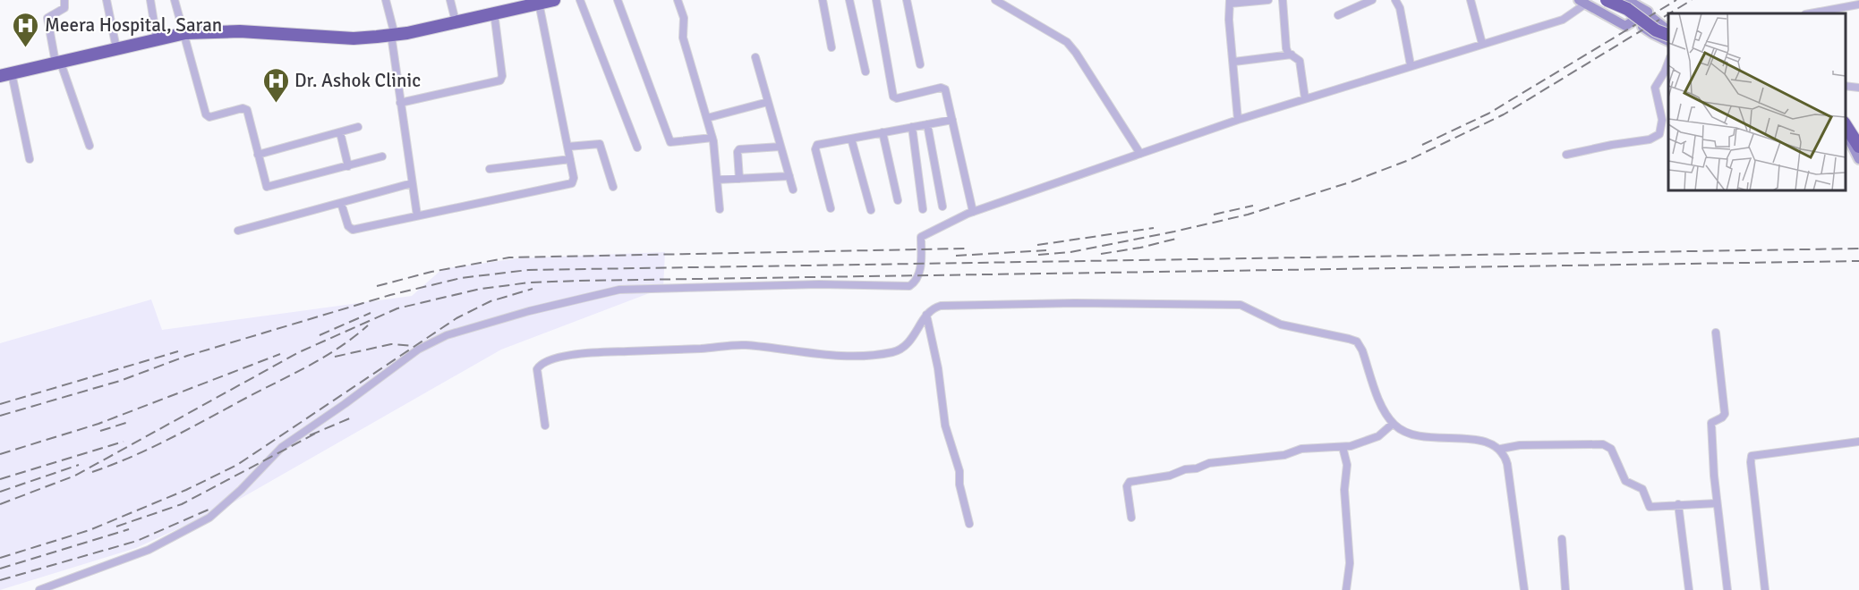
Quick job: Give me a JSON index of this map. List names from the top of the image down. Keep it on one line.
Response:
{"places":{"hospital":["Meera Hospital, Saran","Dr. Ashok Clinic"]}}
